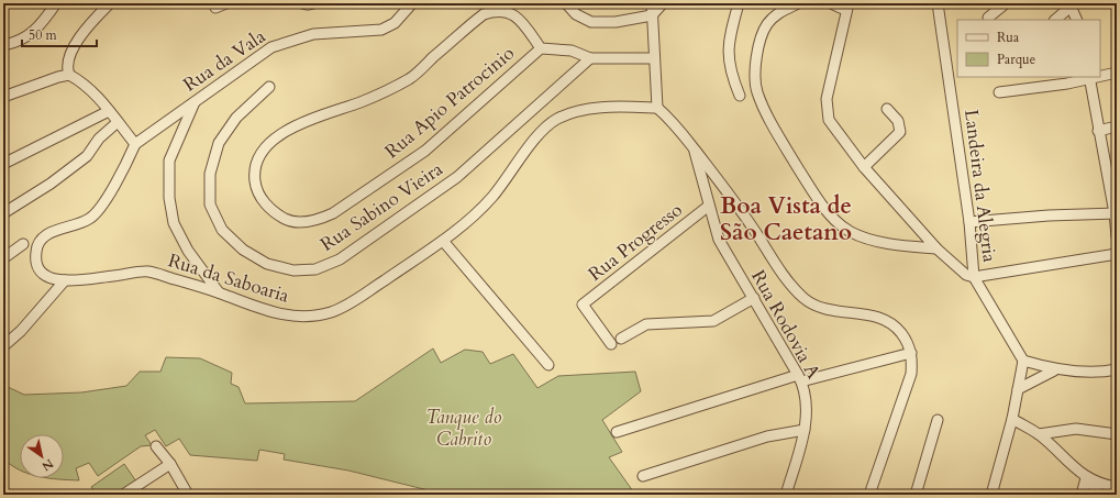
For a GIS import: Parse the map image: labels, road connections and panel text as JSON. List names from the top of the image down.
{
  "streets": {
    "street": [
      "Rua da Vala",
      "Rua Apio Patrocinio",
      "Landeira da Alegria",
      "Rua Sabino Vieira",
      "Rua Progresso",
      "Rua da Saboaria",
      "Rua Rodovia A"
    ]
  },
  "crossings": [
    ["Rua da Vala", "Rua da Saboaria"],
    ["Rua Apio Patrocinio", "Rua Sabino Vieira"],
    ["Rua Progresso", "Rua Rodovia A"]
  ],
  "districts": ["Boa Vista de São Caetano"],
  "parks": ["Tanque do Cabrito"],
  "legend": ["Rua", "Parque"],
  "scale_bar": "50 m",
  "north": "bottom right"
}
